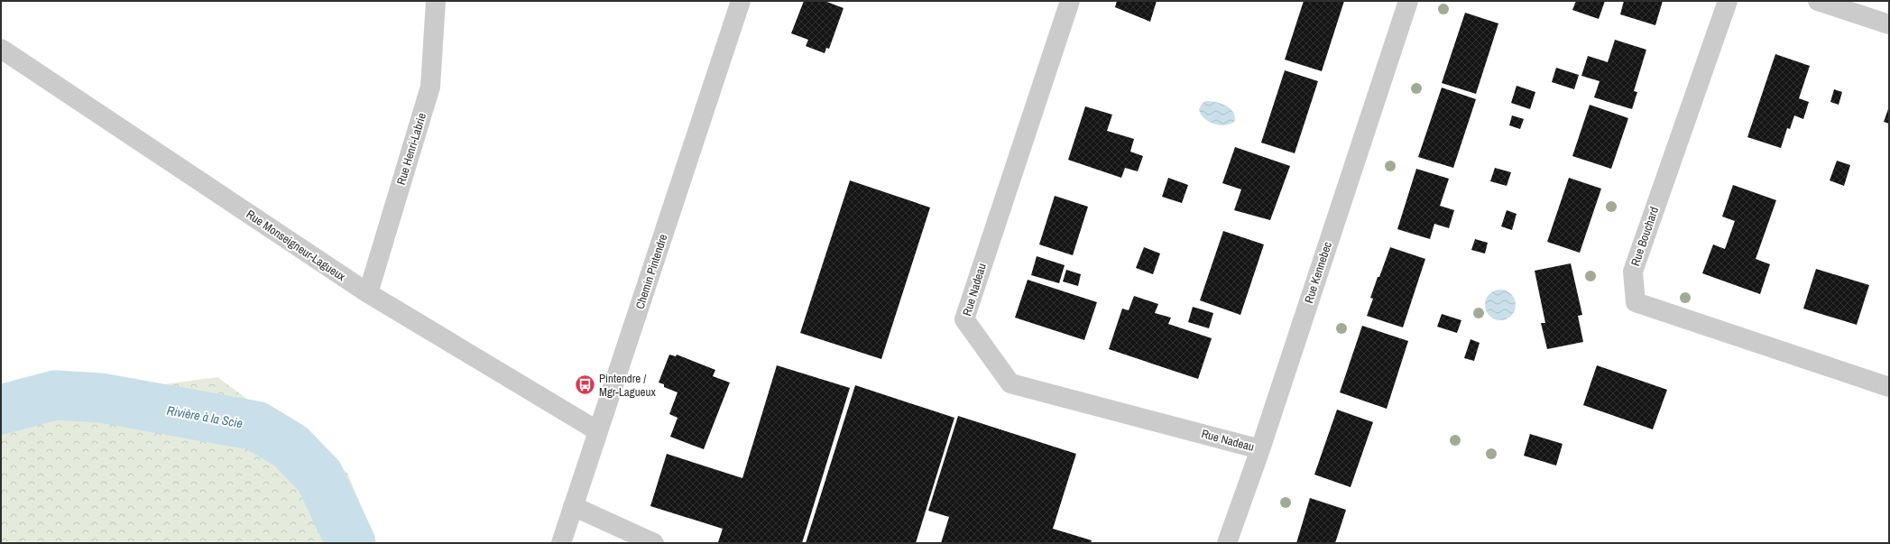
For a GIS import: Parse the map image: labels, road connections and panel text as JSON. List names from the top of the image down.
{
  "streets": {
    "street": [
      "Rue Henri-Labrie",
      "Rue Bouchard",
      "Rue Monseigneur-Lagueux",
      "Chemin Pintendre",
      "Rue Kennebec",
      "Rue Nadeau"
    ]
  },
  "crossings": [
    ["Rue Henri-Labrie", "Rue Monseigneur-Lagueux"],
    ["Rue Monseigneur-Lagueux", "Chemin Pintendre"],
    ["Rue Kennebec", "Rue Nadeau"]
  ],
  "water": ["Rivière à la Scie"],
  "places": {
    "bus stop": ["Pintendre / Mgr-Lagueux"]
  }
}
